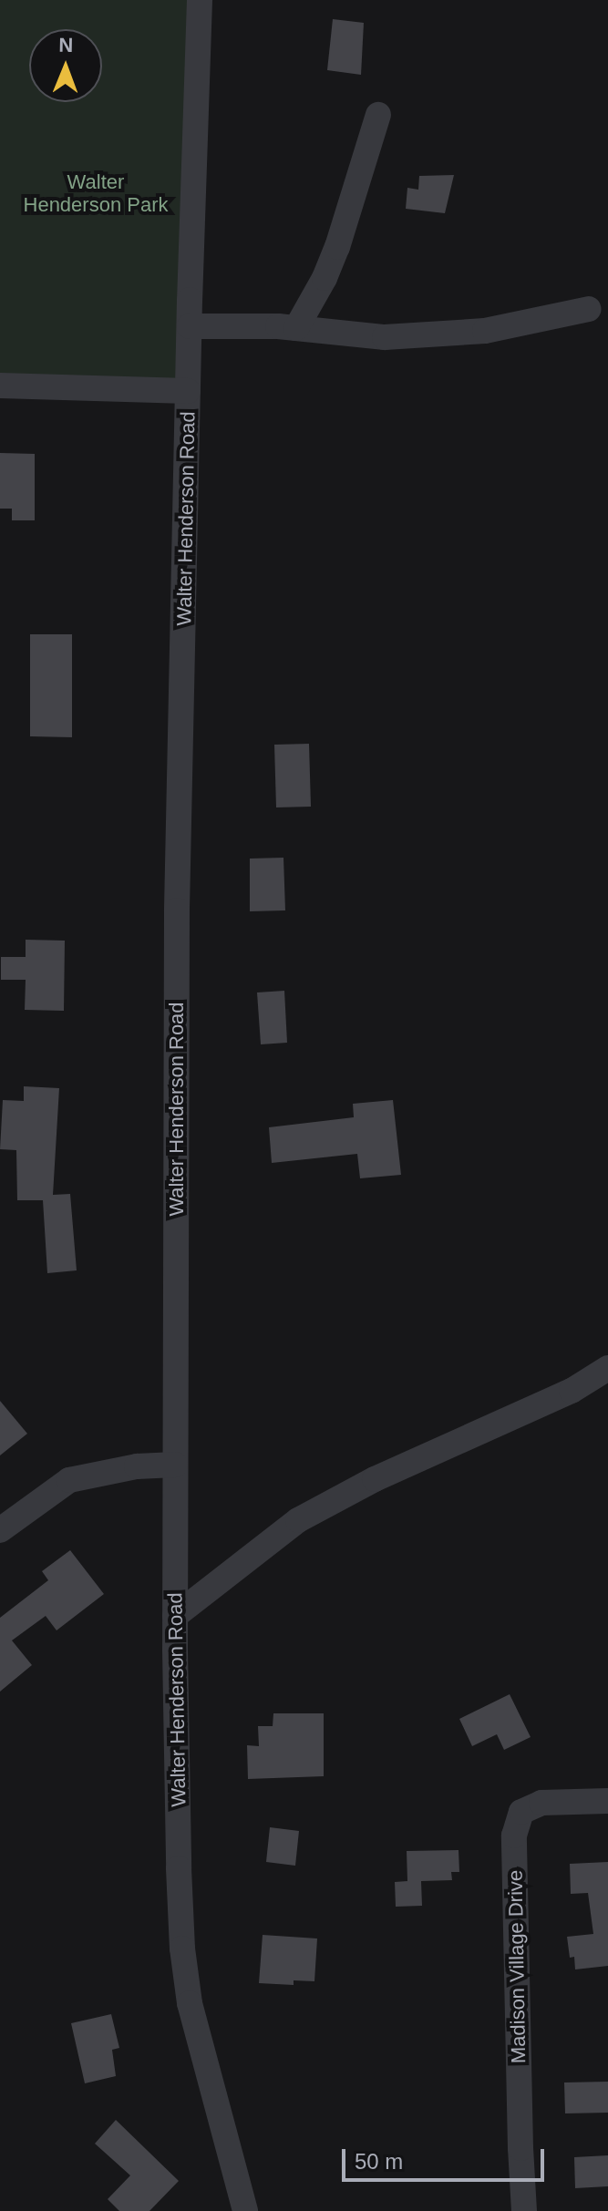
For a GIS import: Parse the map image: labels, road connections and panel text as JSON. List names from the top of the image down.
{
  "streets": {
    "street": ["Walter Henderson Road", "Madison Village Drive"]
  },
  "parks": ["Walter Henderson Park"],
  "scale_bar": "50 m",
  "north": "top"
}
